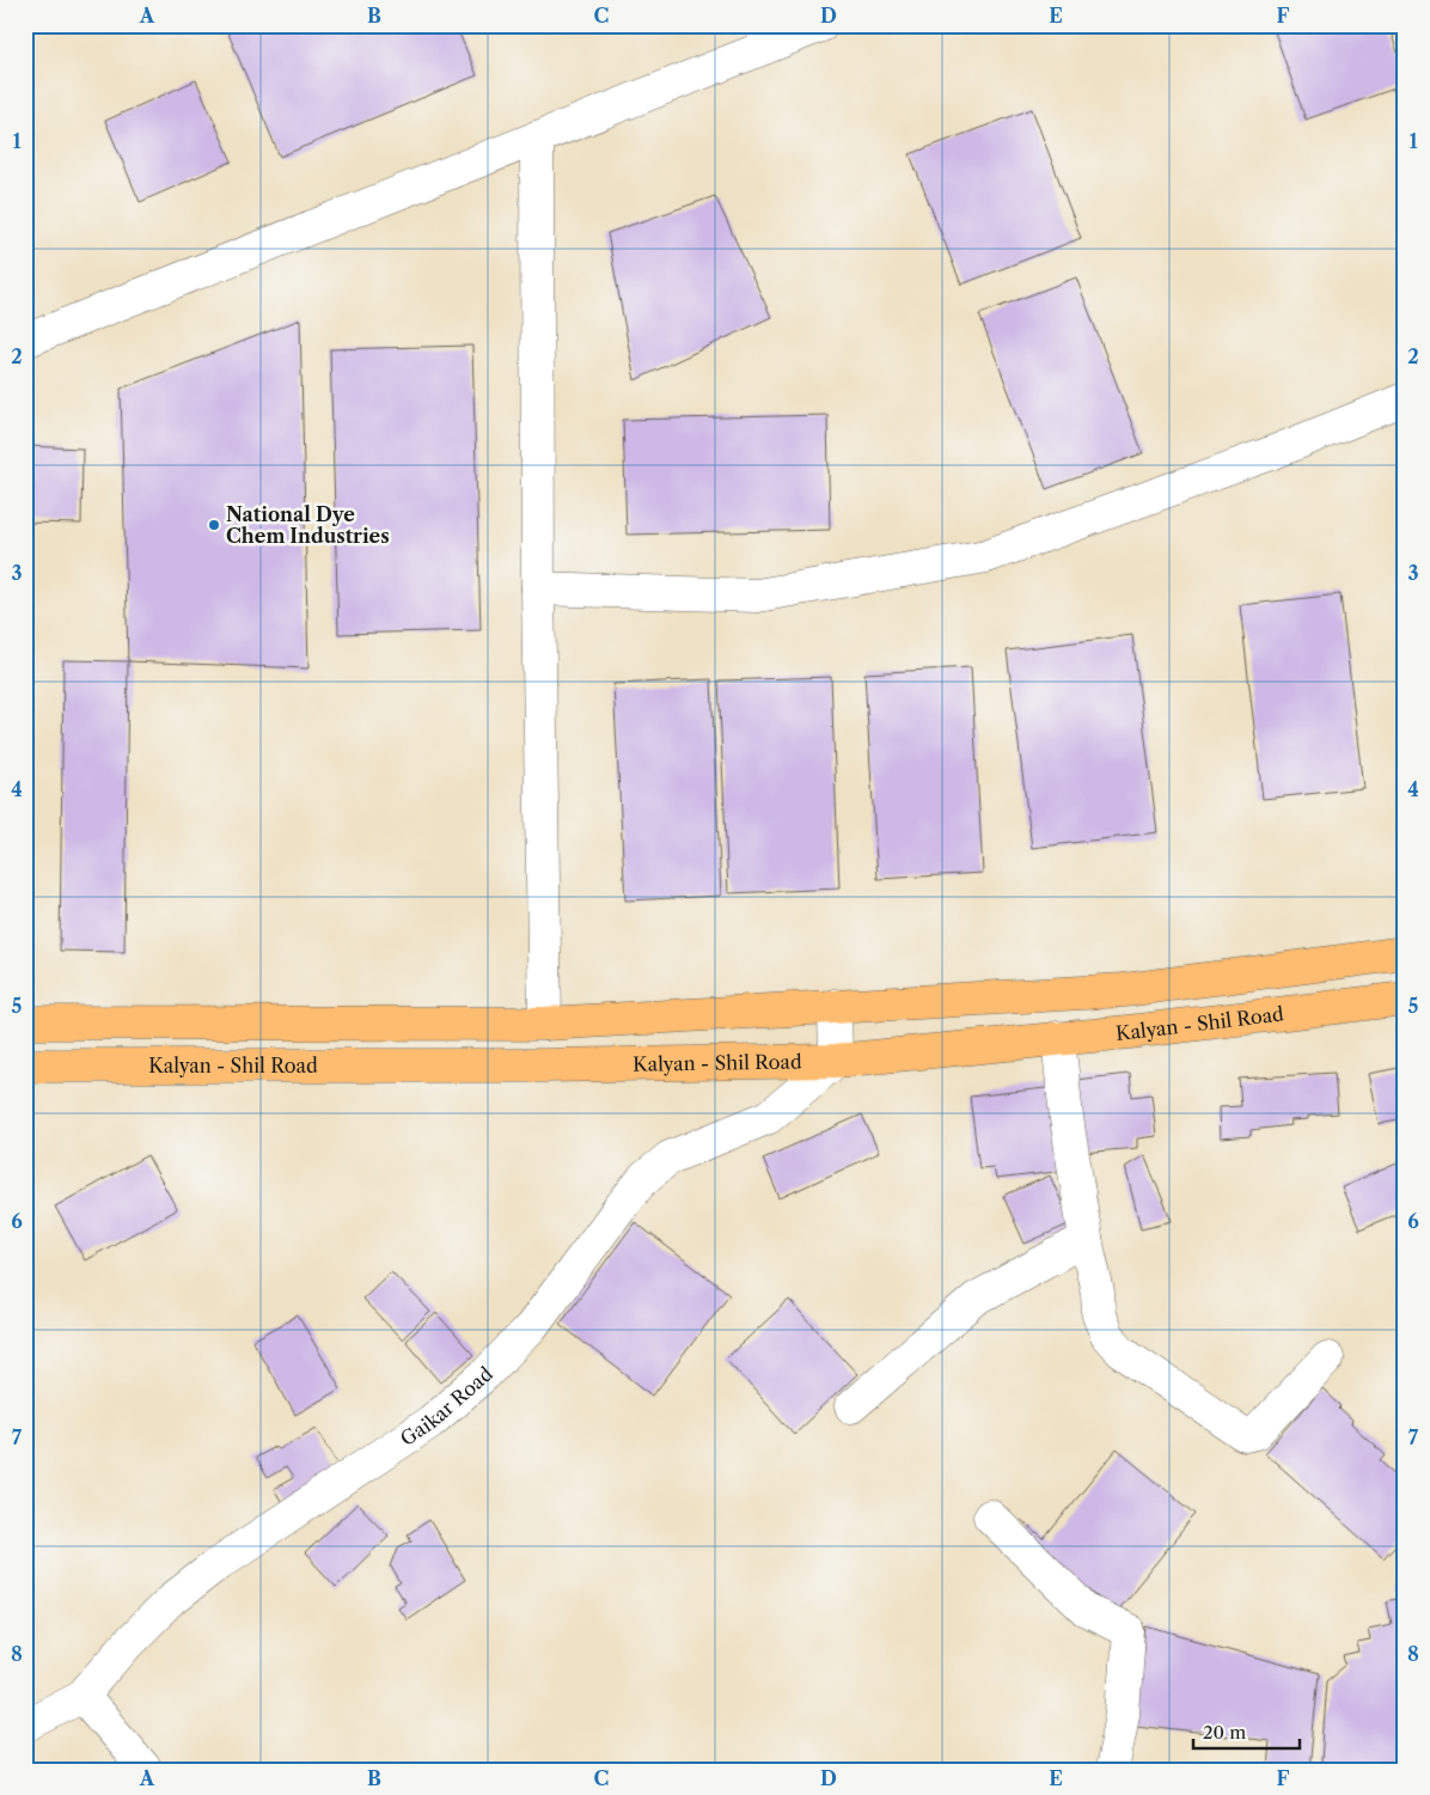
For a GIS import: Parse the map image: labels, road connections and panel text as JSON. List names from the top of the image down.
{
  "streets": {
    "main road": ["Kalyan - Shil Road"],
    "street": ["Gaikar Road"]
  },
  "crossings": [
    ["Kalyan - Shil Road", "Gaikar Road"]
  ],
  "places": ["National Dye Chem Industries"],
  "scale_bar": "20 m",
  "grid": {
    "columns": [
      "A",
      "B",
      "C",
      "D",
      "E",
      "F"
    ],
    "rows": [
      "1",
      "2",
      "3",
      "4",
      "5",
      "6",
      "7",
      "8"
    ]
  }
}
